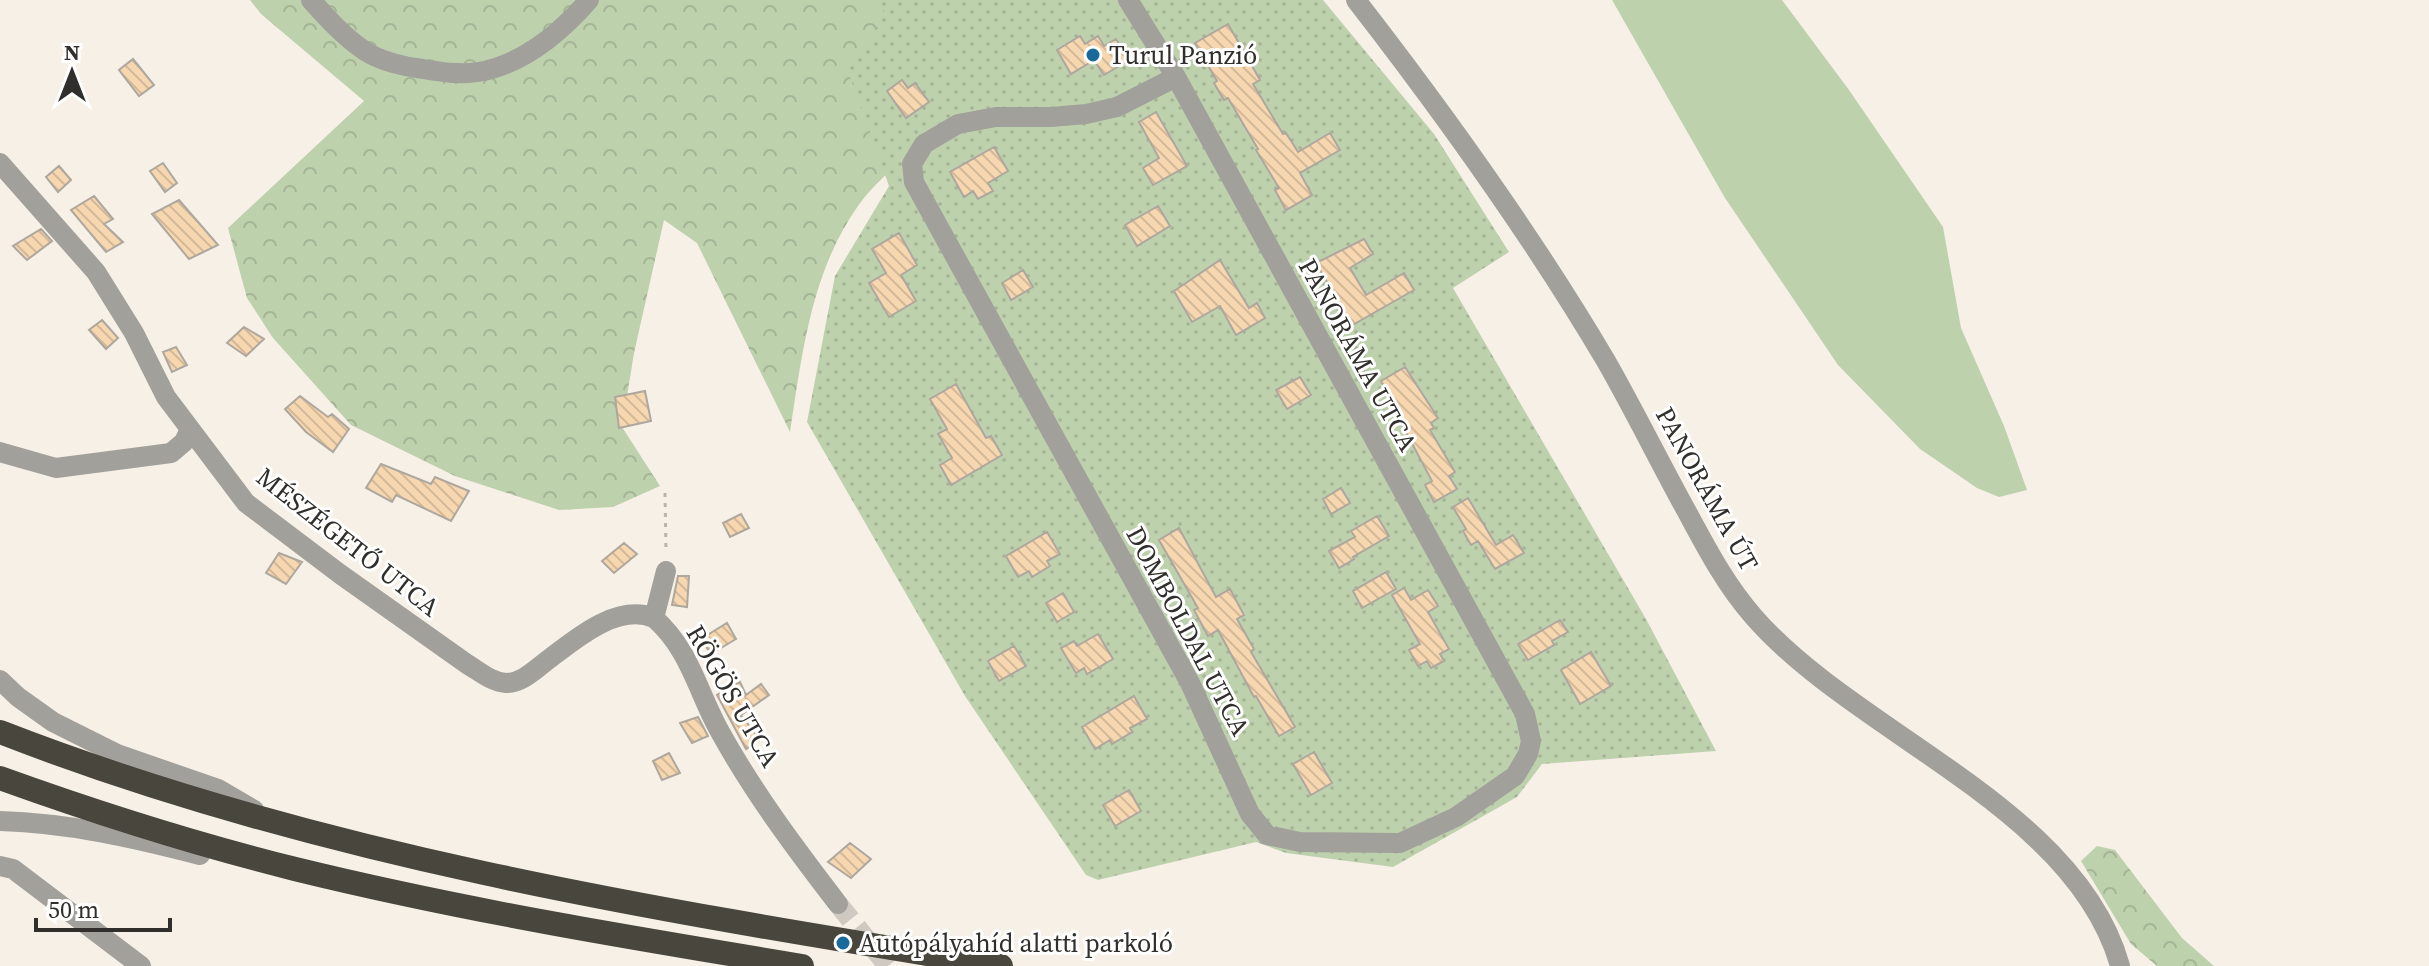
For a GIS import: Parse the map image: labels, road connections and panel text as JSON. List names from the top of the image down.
{
  "streets": {
    "street": [
      "PANORÁMA UTCA",
      "PANORÁMA ÚT",
      "MÉSZÉGETŐ UTCA",
      "DOMBOLDAL UTCA",
      "RÖGÖS UTCA"
    ]
  },
  "crossings": [
    ["PANORÁMA UTCA", "DOMBOLDAL UTCA"],
    ["MÉSZÉGETŐ UTCA", "RÖGÖS UTCA"]
  ],
  "places": ["Turul Panzió", "Autópályahíd alatti parkoló"],
  "scale_bar": "50 m",
  "north": "top"
}
